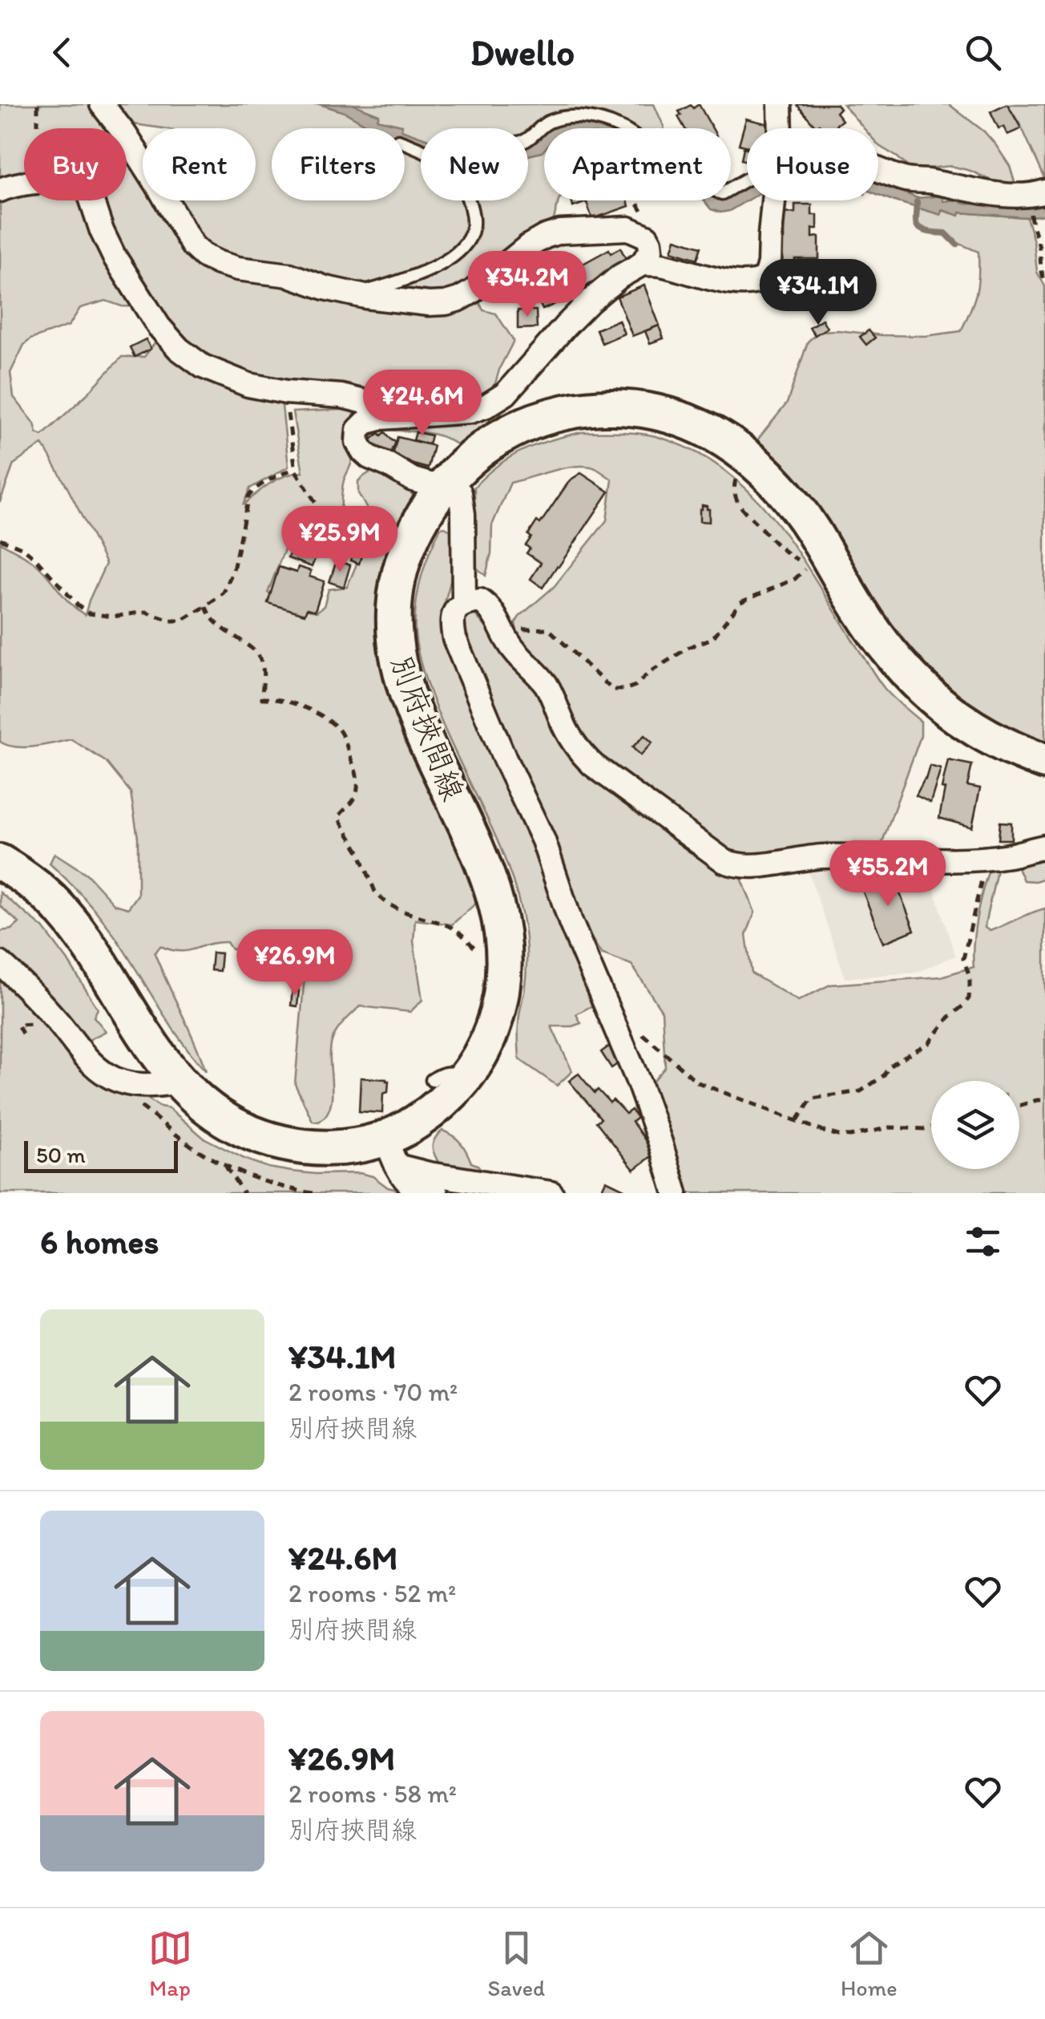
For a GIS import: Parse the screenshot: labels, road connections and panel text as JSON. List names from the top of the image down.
{
  "streets": {
    "main road": ["別府挾間線"]
  },
  "scale_bar": "50 m",
  "page": {
    "header": "Dwello",
    "chip": [
      "Buy",
      "Rent",
      "Filters",
      "New",
      "Apartment",
      "House"
    ],
    "price": [
      "¥34.2M",
      "¥34.1M",
      "¥24.6M",
      "¥25.9M",
      "¥55.2M",
      "¥26.9M"
    ],
    "scale": "50 m",
    "heading": "6 homes",
    "list": [
      {
        "name": "¥34.1M",
        "note": "2 rooms · 70 m² · 別府挾間線"
      },
      {
        "name": "¥24.6M",
        "note": "2 rooms · 52 m² · 別府挾間線"
      },
      {
        "name": "¥26.9M",
        "note": "2 rooms · 58 m² · 別府挾間線"
      }
    ],
    "tabs": ["Map", "Saved", "Home"]
  }
}
